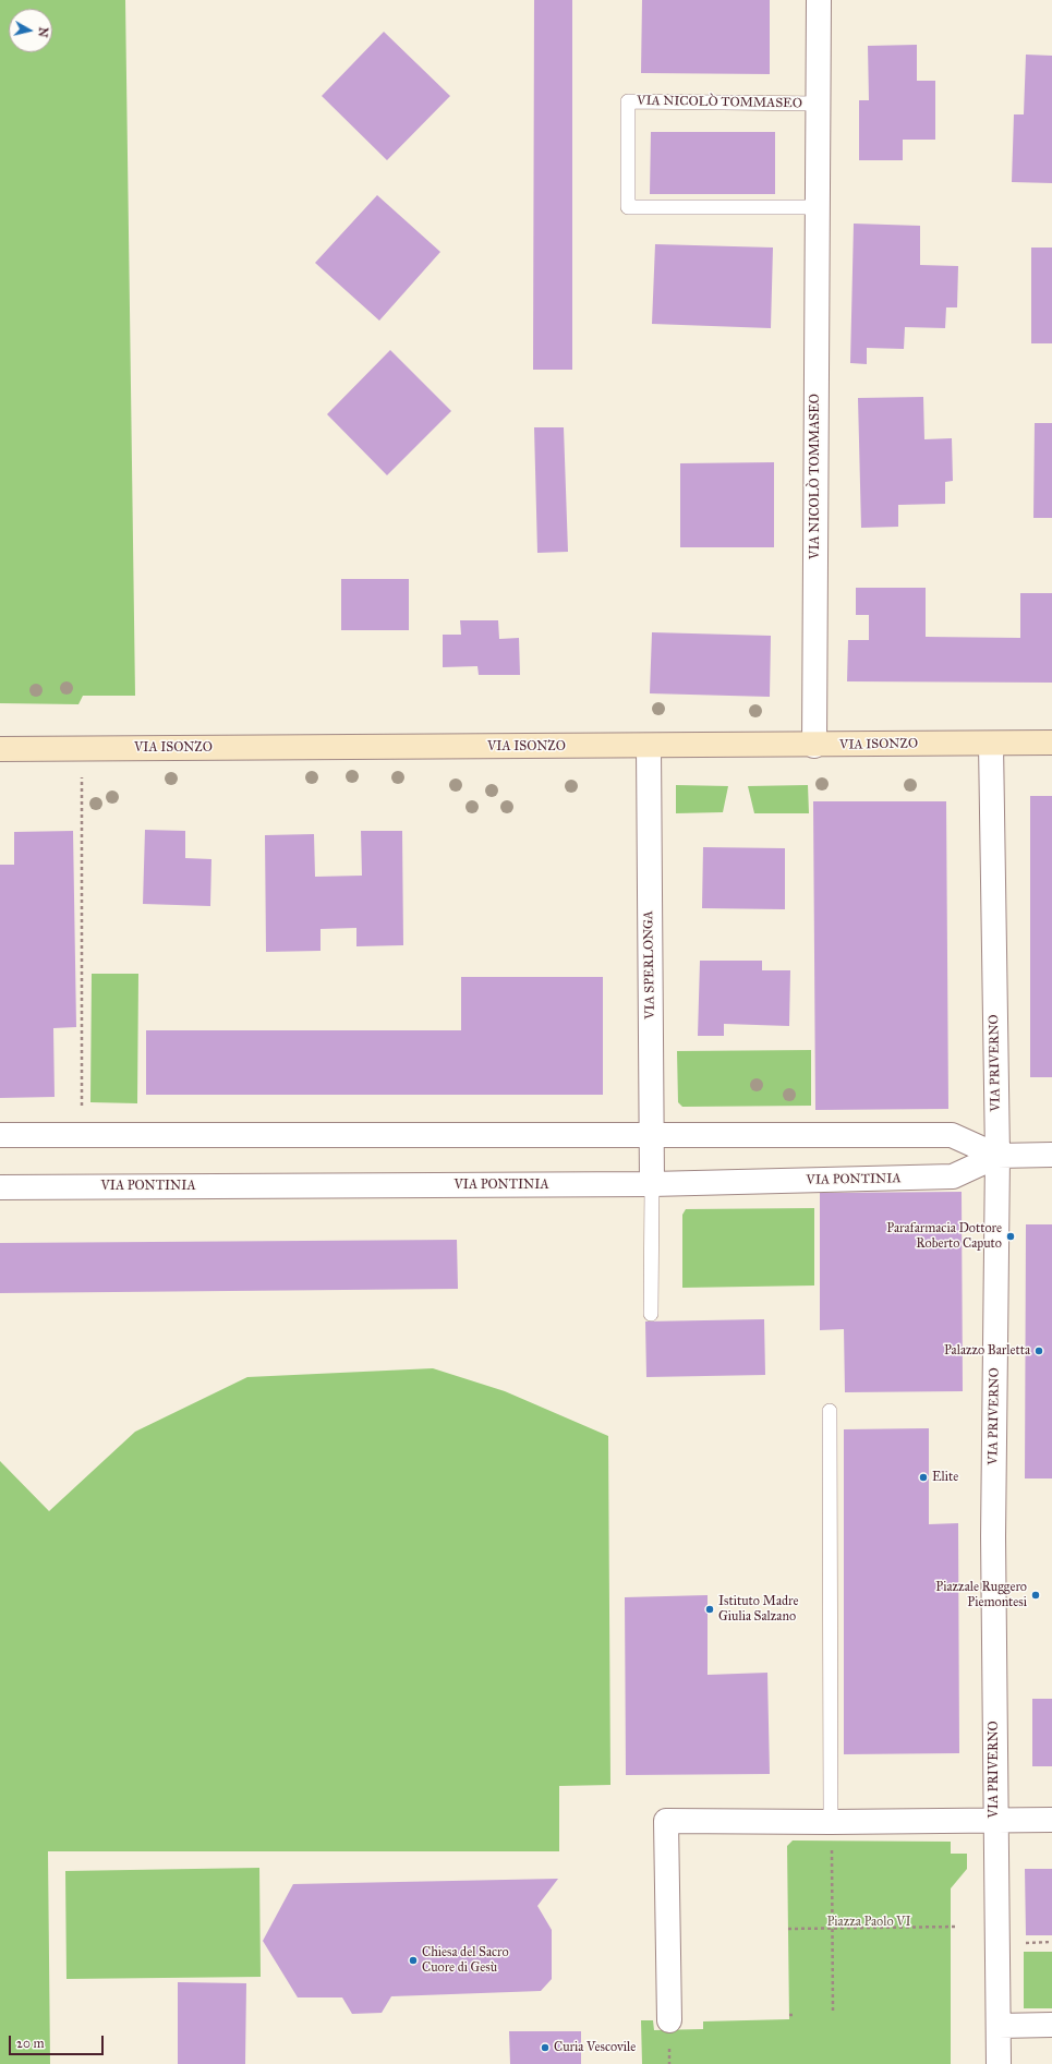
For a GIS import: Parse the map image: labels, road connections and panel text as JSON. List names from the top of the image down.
{
  "streets": {
    "main road": ["VIA ISONZO"],
    "street": [
      "VIA NICOLÒ TOMMASEO",
      "VIA SPERLONGA",
      "VIA PRIVERNO",
      "VIA PONTINIA"
    ]
  },
  "crossings": [
    ["VIA NICOLÒ TOMMASEO", "VIA ISONZO"],
    ["VIA ISONZO", "VIA SPERLONGA"],
    ["VIA ISONZO", "VIA PRIVERNO"],
    ["VIA SPERLONGA", "VIA PONTINIA"],
    ["VIA PRIVERNO", "VIA PONTINIA"]
  ],
  "parks": ["Piazza Paolo VI"],
  "places": [
    "Parafarmacia Dottore Roberto Caputo",
    "Palazzo Barletta",
    "Elite",
    "Piazzale Ruggero Piemontesi",
    "Istituto Madre Giulia Salzano",
    "Chiesa del Sacro Cuore di Gesù",
    "Curia Vescovile"
  ],
  "scale_bar": "20 m",
  "north": "right"
}
